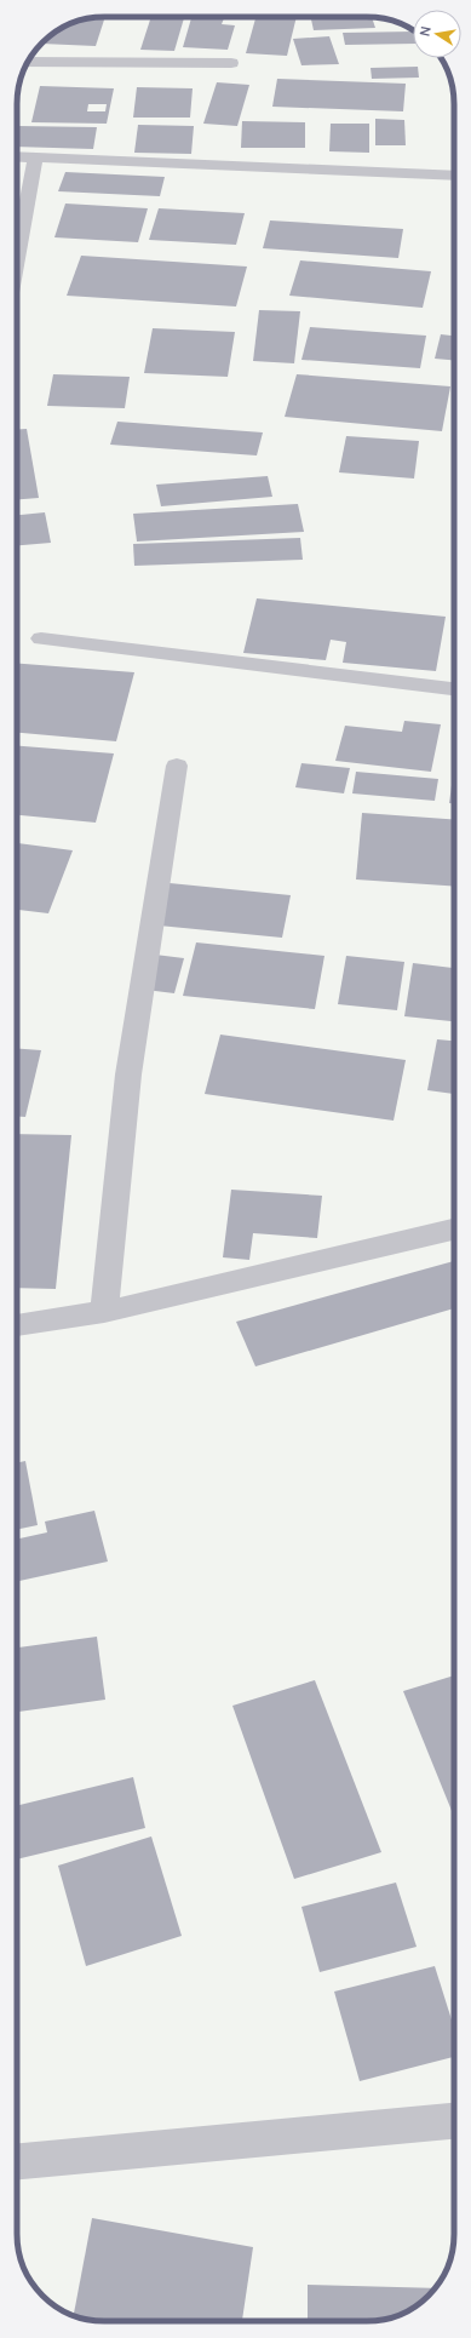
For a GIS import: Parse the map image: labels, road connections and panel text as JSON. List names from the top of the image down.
{
  "north": "left"
}
